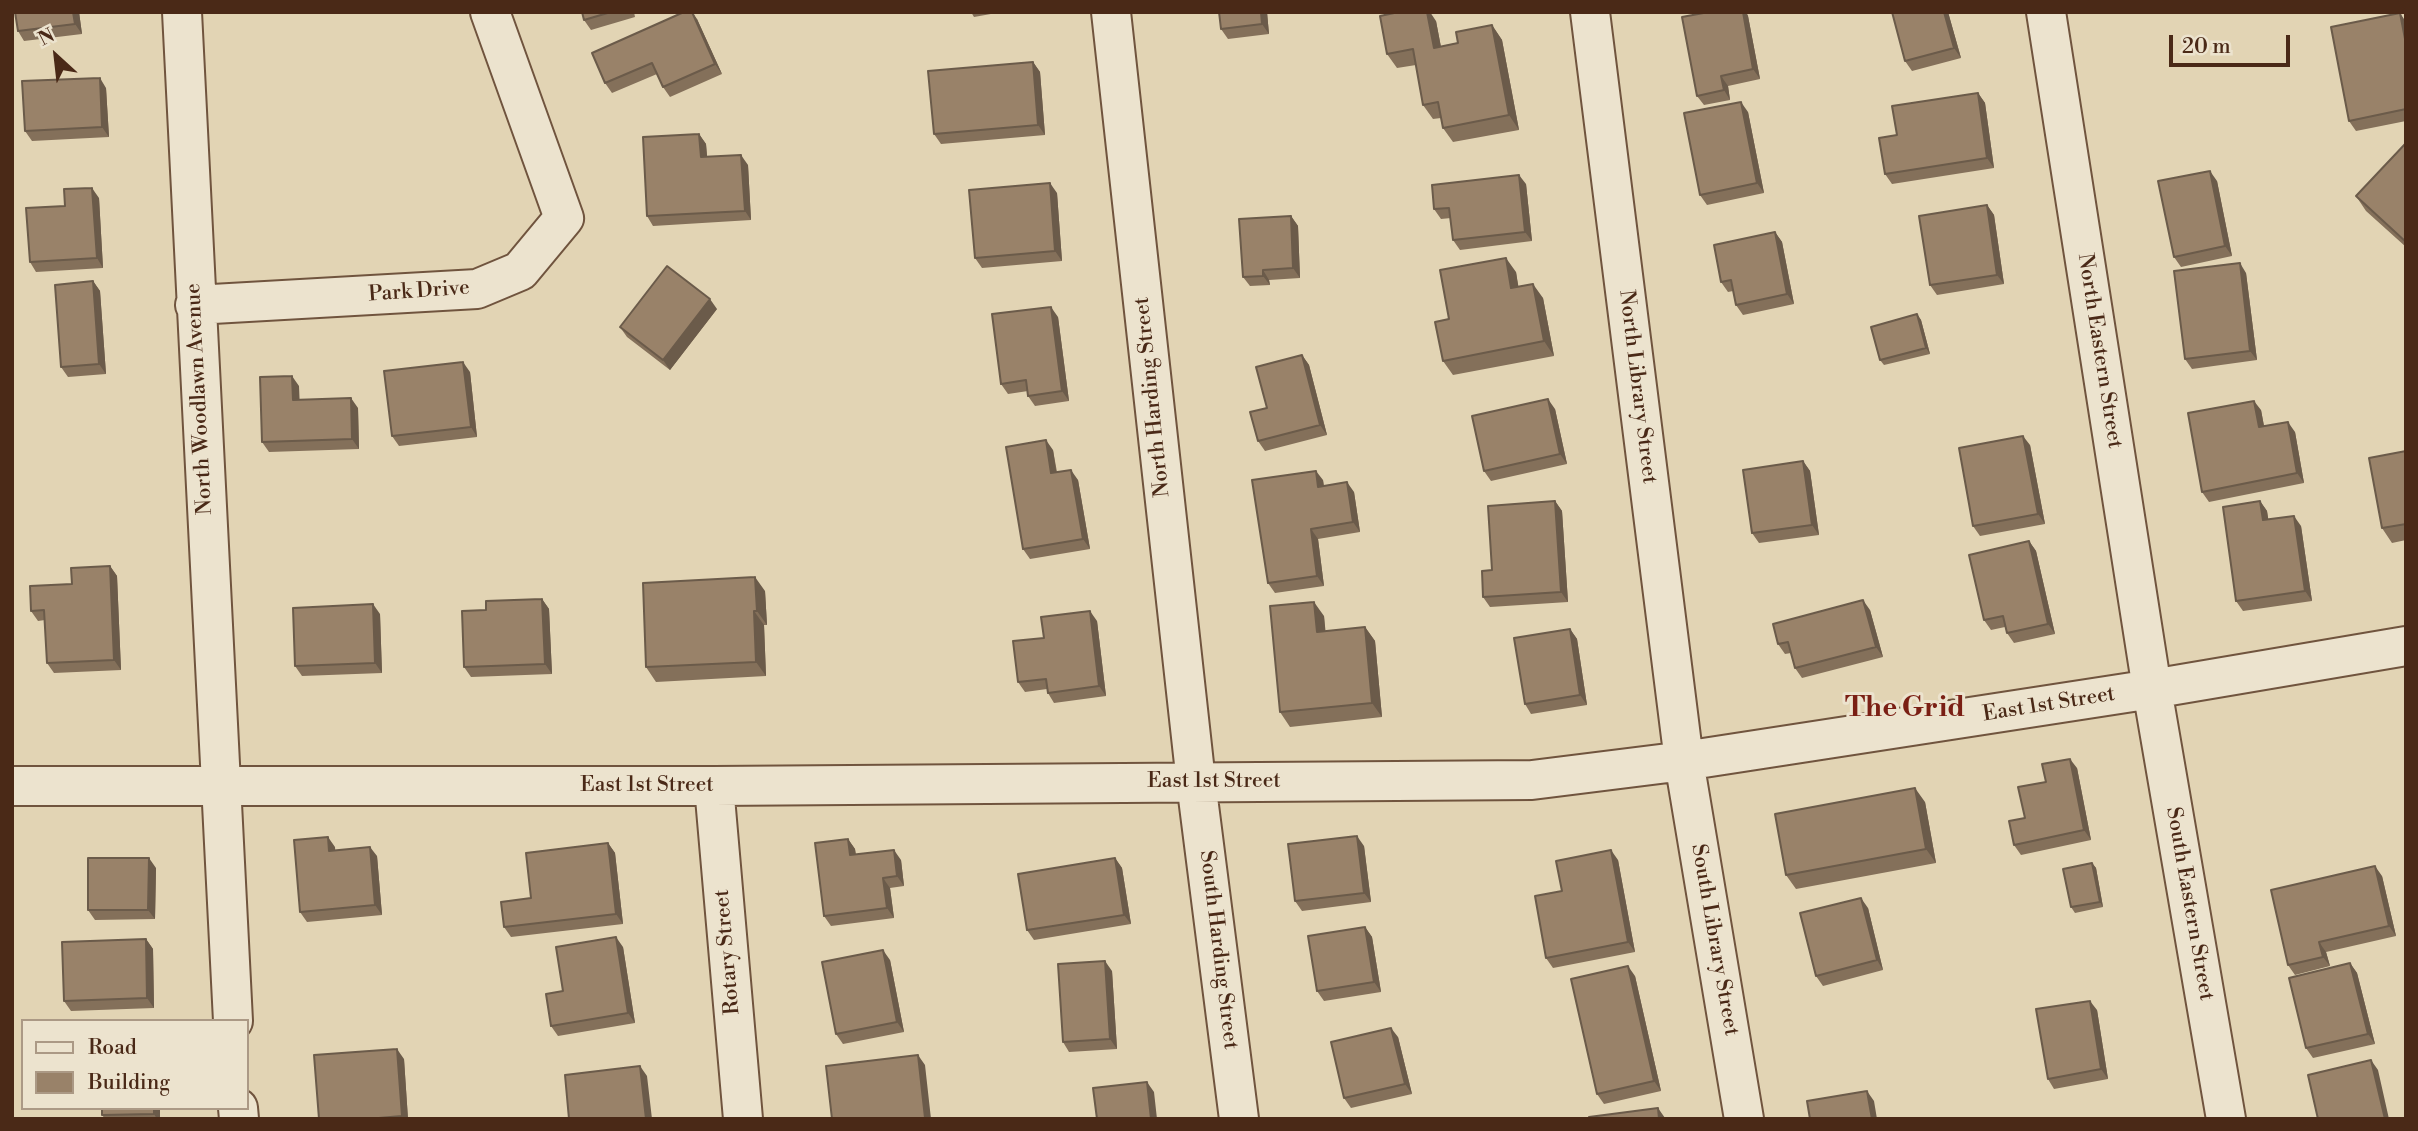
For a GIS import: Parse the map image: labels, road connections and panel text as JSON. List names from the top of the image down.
{
  "streets": {
    "street": [
      "Park Drive",
      "North Eastern Street",
      "North Library Street",
      "North Harding Street",
      "North Woodlawn Avenue",
      "East 1st Street",
      "South Eastern Street",
      "South Library Street",
      "South Harding Street",
      "Rotary Street"
    ]
  },
  "crossings": [
    ["Park Drive", "North Woodlawn Avenue"],
    ["North Eastern Street", "East 1st Street"],
    ["North Eastern Street", "South Eastern Street"],
    ["North Library Street", "East 1st Street"],
    ["North Library Street", "South Library Street"],
    ["North Harding Street", "East 1st Street"],
    ["North Harding Street", "South Harding Street"],
    ["North Woodlawn Avenue", "East 1st Street"],
    ["East 1st Street", "South Eastern Street"],
    ["East 1st Street", "South Library Street"],
    ["East 1st Street", "South Harding Street"],
    ["East 1st Street", "Rotary Street"]
  ],
  "districts": ["The Grid"],
  "legend": ["Road", "Building"],
  "scale_bar": "20 m",
  "north": "top left"
}
